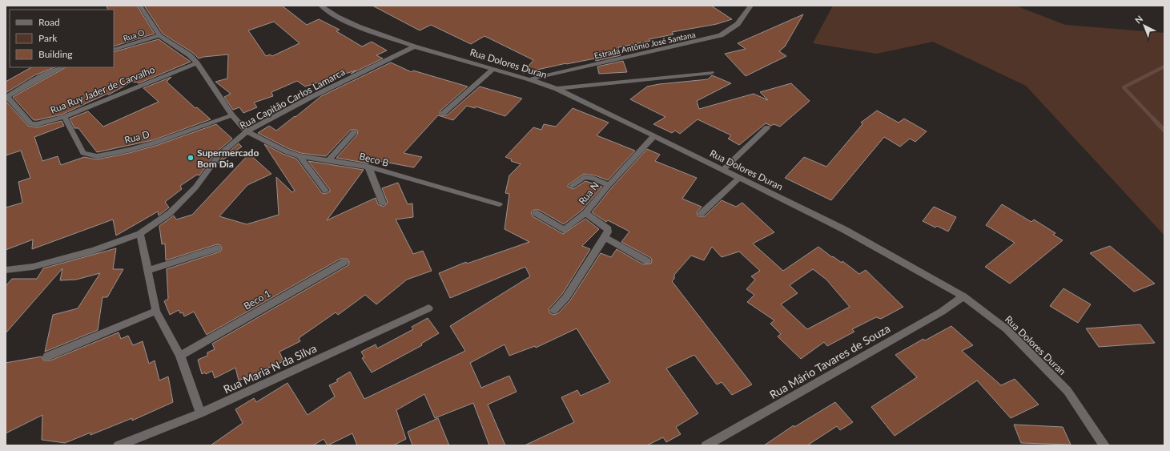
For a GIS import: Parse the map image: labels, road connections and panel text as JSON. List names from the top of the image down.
{
  "streets": {
    "street": [
      "Rua O",
      "Estrada Antônio José Santana",
      "Rua Dolores Duran",
      "Rua Ruy Jader de Carvalho",
      "Rua Capitão Carlos Lamarca",
      "Rua D",
      "Beco B",
      "Rua N",
      "Beco 1",
      "Rua Mário Tavares de Souza",
      "Rua Maria N da Silva"
    ]
  },
  "crossings": [
    ["Estrada Antônio José Santana", "Rua Dolores Duran"],
    ["Rua Dolores Duran", "Rua Capitão Carlos Lamarca"],
    ["Rua Dolores Duran", "Rua N"],
    ["Rua Dolores Duran", "Rua Mário Tavares de Souza"],
    ["Rua Ruy Jader de Carvalho", "Rua D"],
    ["Rua Capitão Carlos Lamarca", "Beco B"]
  ],
  "places": ["Supermercado Bom Dia"],
  "legend": ["Road", "Park", "Building"],
  "north": "top left"
}
